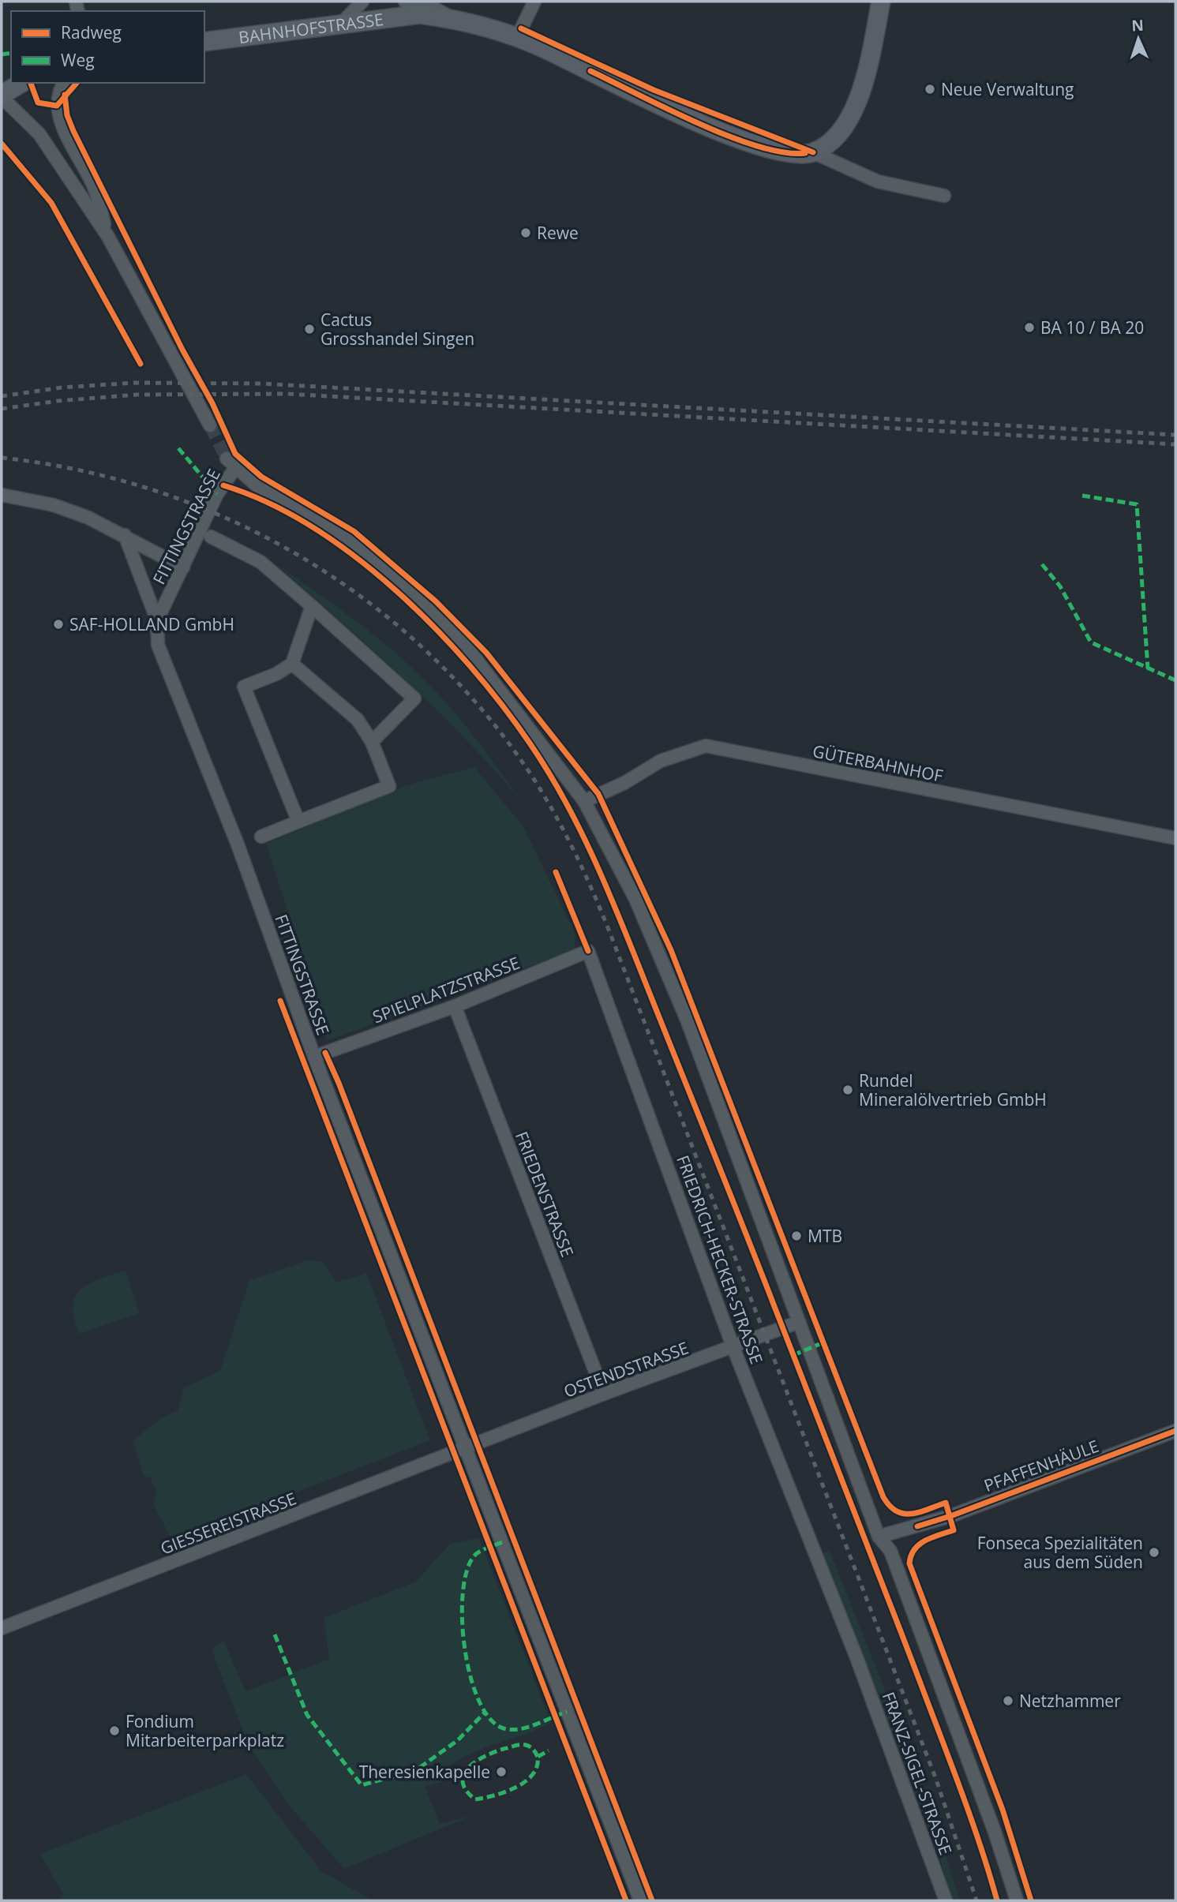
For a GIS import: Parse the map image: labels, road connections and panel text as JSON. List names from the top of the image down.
{
  "streets": {
    "street": [
      "BAHNHOFSTRASSE",
      "FITTINGSTRASSE",
      "GÜTERBAHNHOF",
      "SPIELPLATZSTRASSE",
      "FRIEDENSTRASSE",
      "FRIEDRICH-HECKER-STRASSE",
      "OSTENDSTRASSE",
      "PFAFFENHÄULE",
      "GIESSEREISTRASSE",
      "FRANZ-SIGEL-STRASSE"
    ]
  },
  "crossings": [
    ["FITTINGSTRASSE", "GÜTERBAHNHOF"],
    ["FITTINGSTRASSE", "SPIELPLATZSTRASSE"],
    ["FITTINGSTRASSE", "OSTENDSTRASSE"],
    ["FITTINGSTRASSE", "GIESSEREISTRASSE"],
    ["SPIELPLATZSTRASSE", "FRIEDENSTRASSE"],
    ["SPIELPLATZSTRASSE", "FRIEDRICH-HECKER-STRASSE"],
    ["FRIEDENSTRASSE", "OSTENDSTRASSE"],
    ["FRIEDRICH-HECKER-STRASSE", "OSTENDSTRASSE"],
    ["FRIEDRICH-HECKER-STRASSE", "FRANZ-SIGEL-STRASSE"],
    ["OSTENDSTRASSE", "GIESSEREISTRASSE"]
  ],
  "places": [
    "Neue Verwaltung",
    "Rewe",
    "BA 10 / BA 20",
    "Cactus Grosshandel Singen",
    "SAF-HOLLAND GmbH",
    "Rundel Mineralölvertrieb GmbH",
    "MTB",
    "Fonseca Spezialitäten aus dem Süden",
    "Netzhammer",
    "Fondium Mitarbeiterparkplatz",
    "Theresienkapelle"
  ],
  "legend": ["Radweg", "Weg"],
  "north": "top"
}
